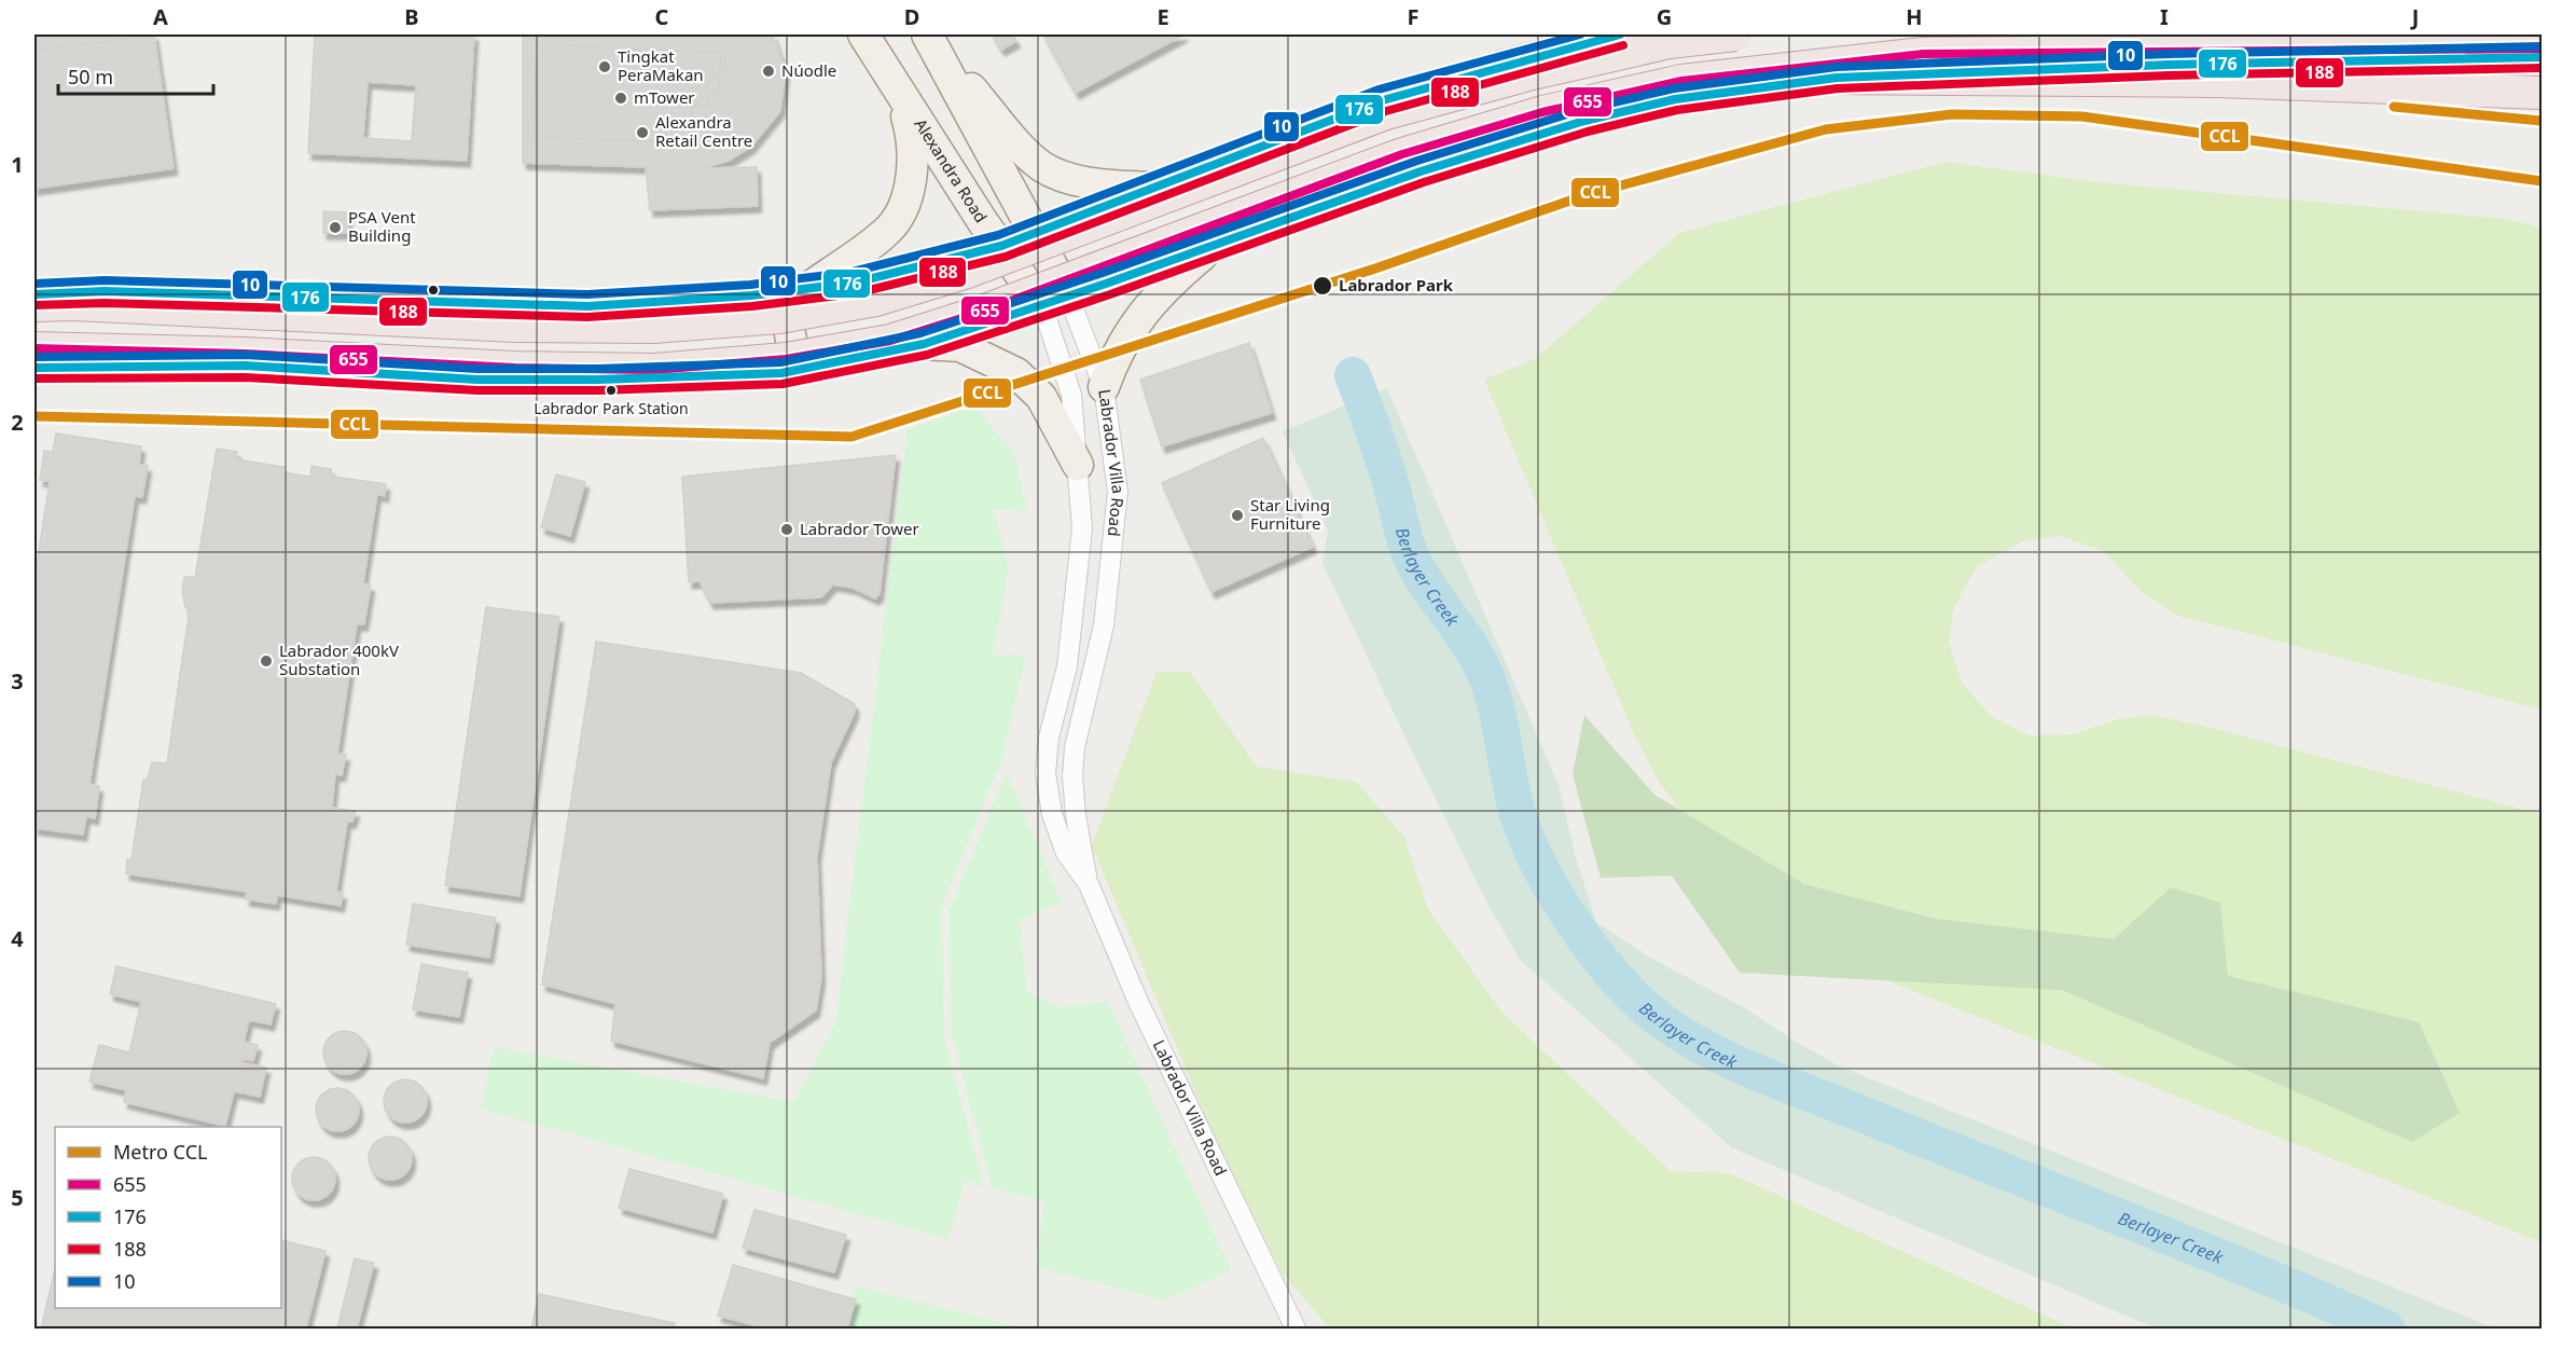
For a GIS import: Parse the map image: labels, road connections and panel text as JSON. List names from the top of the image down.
{
  "streets": {
    "main road": ["Alexandra Road"],
    "street": ["Labrador Villa Road"]
  },
  "crossings": [
    ["Alexandra Road", "Labrador Villa Road"]
  ],
  "water": ["Berlayer Creek"],
  "places": [
    "Tingkat PeraMakan",
    "Núodle",
    "mTower",
    "Alexandra Retail Centre",
    "PSA Vent Building",
    "Labrador Park",
    "Labrador Park Station",
    "Star Living Furniture",
    "Labrador Tower",
    "Labrador 400kV Substation"
  ],
  "lines": [
    "transit line 176",
    "transit line 10",
    "transit line 188",
    "transit line 655",
    "metro line CCL"
  ],
  "legend": [
    "Metro CCL",
    "655",
    "176",
    "188",
    "10"
  ],
  "scale_bar": "50 m",
  "grid": {
    "columns": [
      "A",
      "B",
      "C",
      "D",
      "E",
      "F",
      "G",
      "H",
      "I",
      "J"
    ],
    "rows": [
      "1",
      "2",
      "3",
      "4",
      "5"
    ]
  }
}
